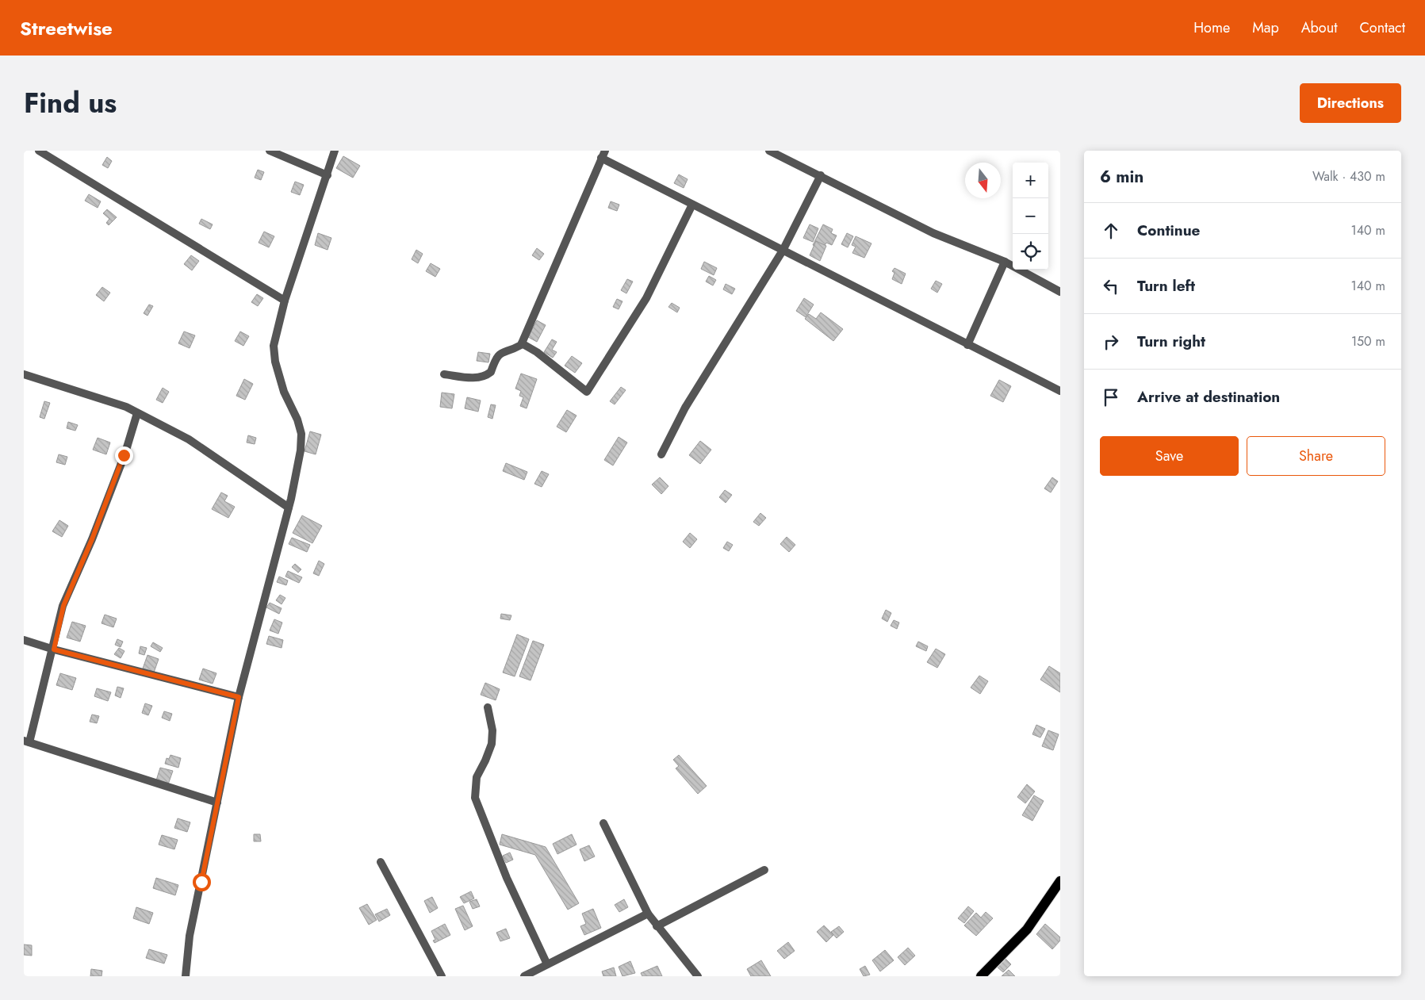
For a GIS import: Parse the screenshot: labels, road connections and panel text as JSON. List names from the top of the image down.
{
  "north": "bottom",
  "page": {
    "header": "Streetwise",
    "nav": [
      "Home",
      "Map",
      "About",
      "Contact"
    ],
    "title": "Find us",
    "buttons": [
      "Directions",
      ["Save", "Share"]
    ],
    "heading": ["6 min", "Walk · 430 m"],
    "map_buttons": ["+", "−"],
    "list": [
      ["Continue", "140 m"],
      ["Turn left", "140 m"],
      ["Turn right", "150 m"],
      "Arrive at destination"
    ]
  }
}
